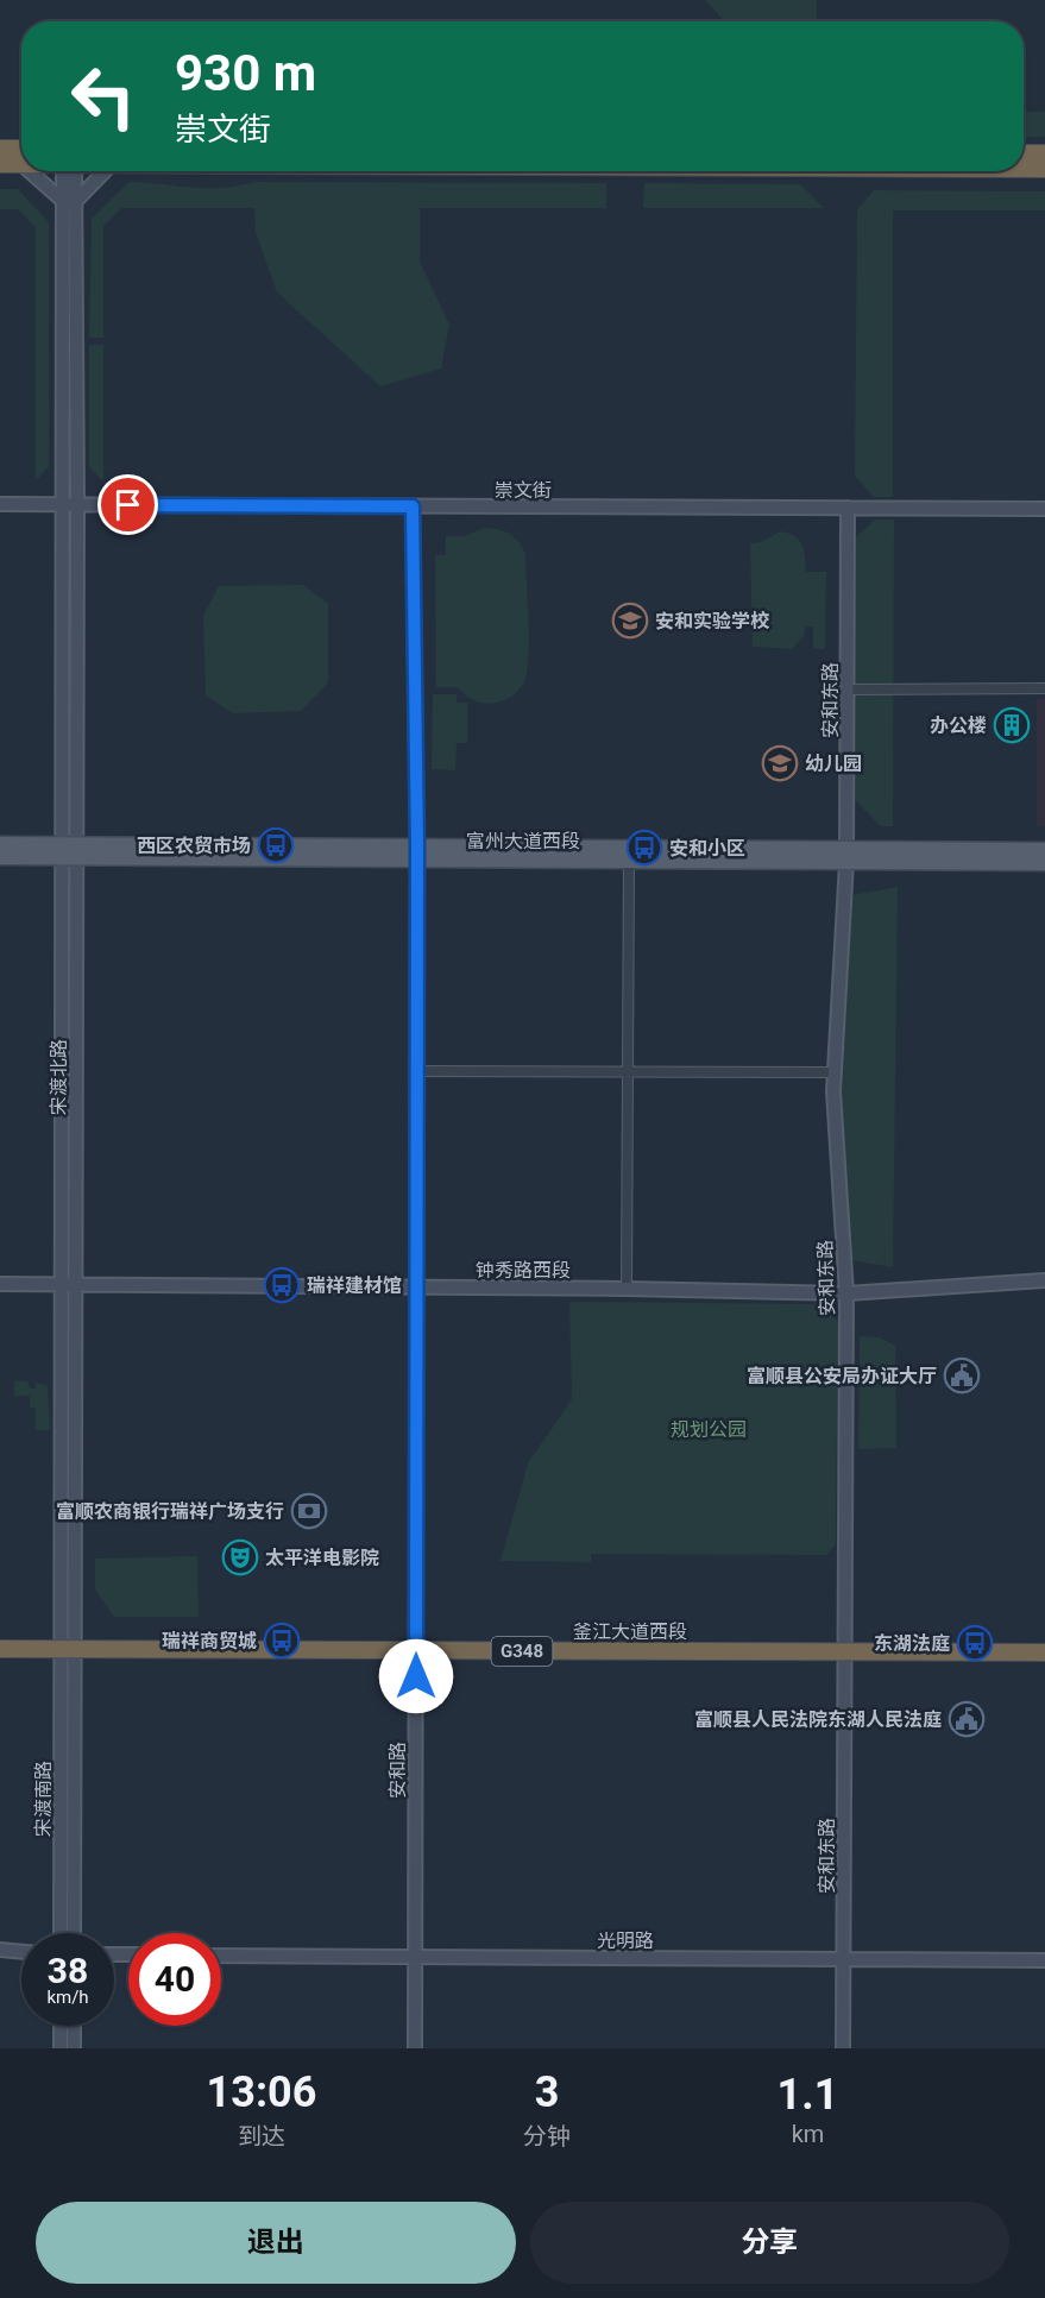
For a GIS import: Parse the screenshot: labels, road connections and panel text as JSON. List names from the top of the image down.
{
  "streets": {
    "highway": ["釜江大道西段", "G348"],
    "main road": ["富州大道西段"],
    "street": [
      "崇文街",
      "安和东路",
      "宋渡北路",
      "钟秀路西段",
      "安和路",
      "宋渡南路",
      "光明路"
    ]
  },
  "crossings": [
    ["崇文街", "安和东路"],
    ["崇文街", "宋渡北路"],
    ["崇文街", "安和路"],
    ["安和东路", "富州大道西段"],
    ["安和东路", "钟秀路西段"],
    ["安和东路", "釜江大道西段"],
    ["安和东路", "光明路"],
    ["富州大道西段", "宋渡北路"],
    ["富州大道西段", "安和路"],
    ["宋渡北路", "钟秀路西段"],
    ["宋渡北路", "釜江大道西段"],
    ["宋渡北路", "宋渡南路"],
    ["钟秀路西段", "安和路"],
    ["釜江大道西段", "安和路"],
    ["釜江大道西段", "宋渡南路"],
    ["安和路", "光明路"]
  ],
  "parks": ["规划公园"],
  "places": {
    "school or university": ["安和实验学校", "幼儿园"],
    "building": ["办公楼"],
    "bus stop": [
      "西区农贸市场",
      "安和小区",
      "瑞祥建材馆",
      "瑞祥商贸城",
      "东湖法庭"
    ],
    "public building": ["富顺县公安局办证大厅", "富顺县人民法院东湖人民法庭"],
    "bank": ["富顺农商银行瑞祥广场支行"],
    "theatre": ["太平洋电影院"]
  },
  "page": {
    "turn": ["930 m", "崇文街"],
    "speed": "38 km/h",
    "limit": "40",
    "eta": [
      "13:06",
      "到达",
      "3",
      "分钟",
      "1.1",
      "km"
    ],
    "buttons": ["退出", "分享"]
  }
}
